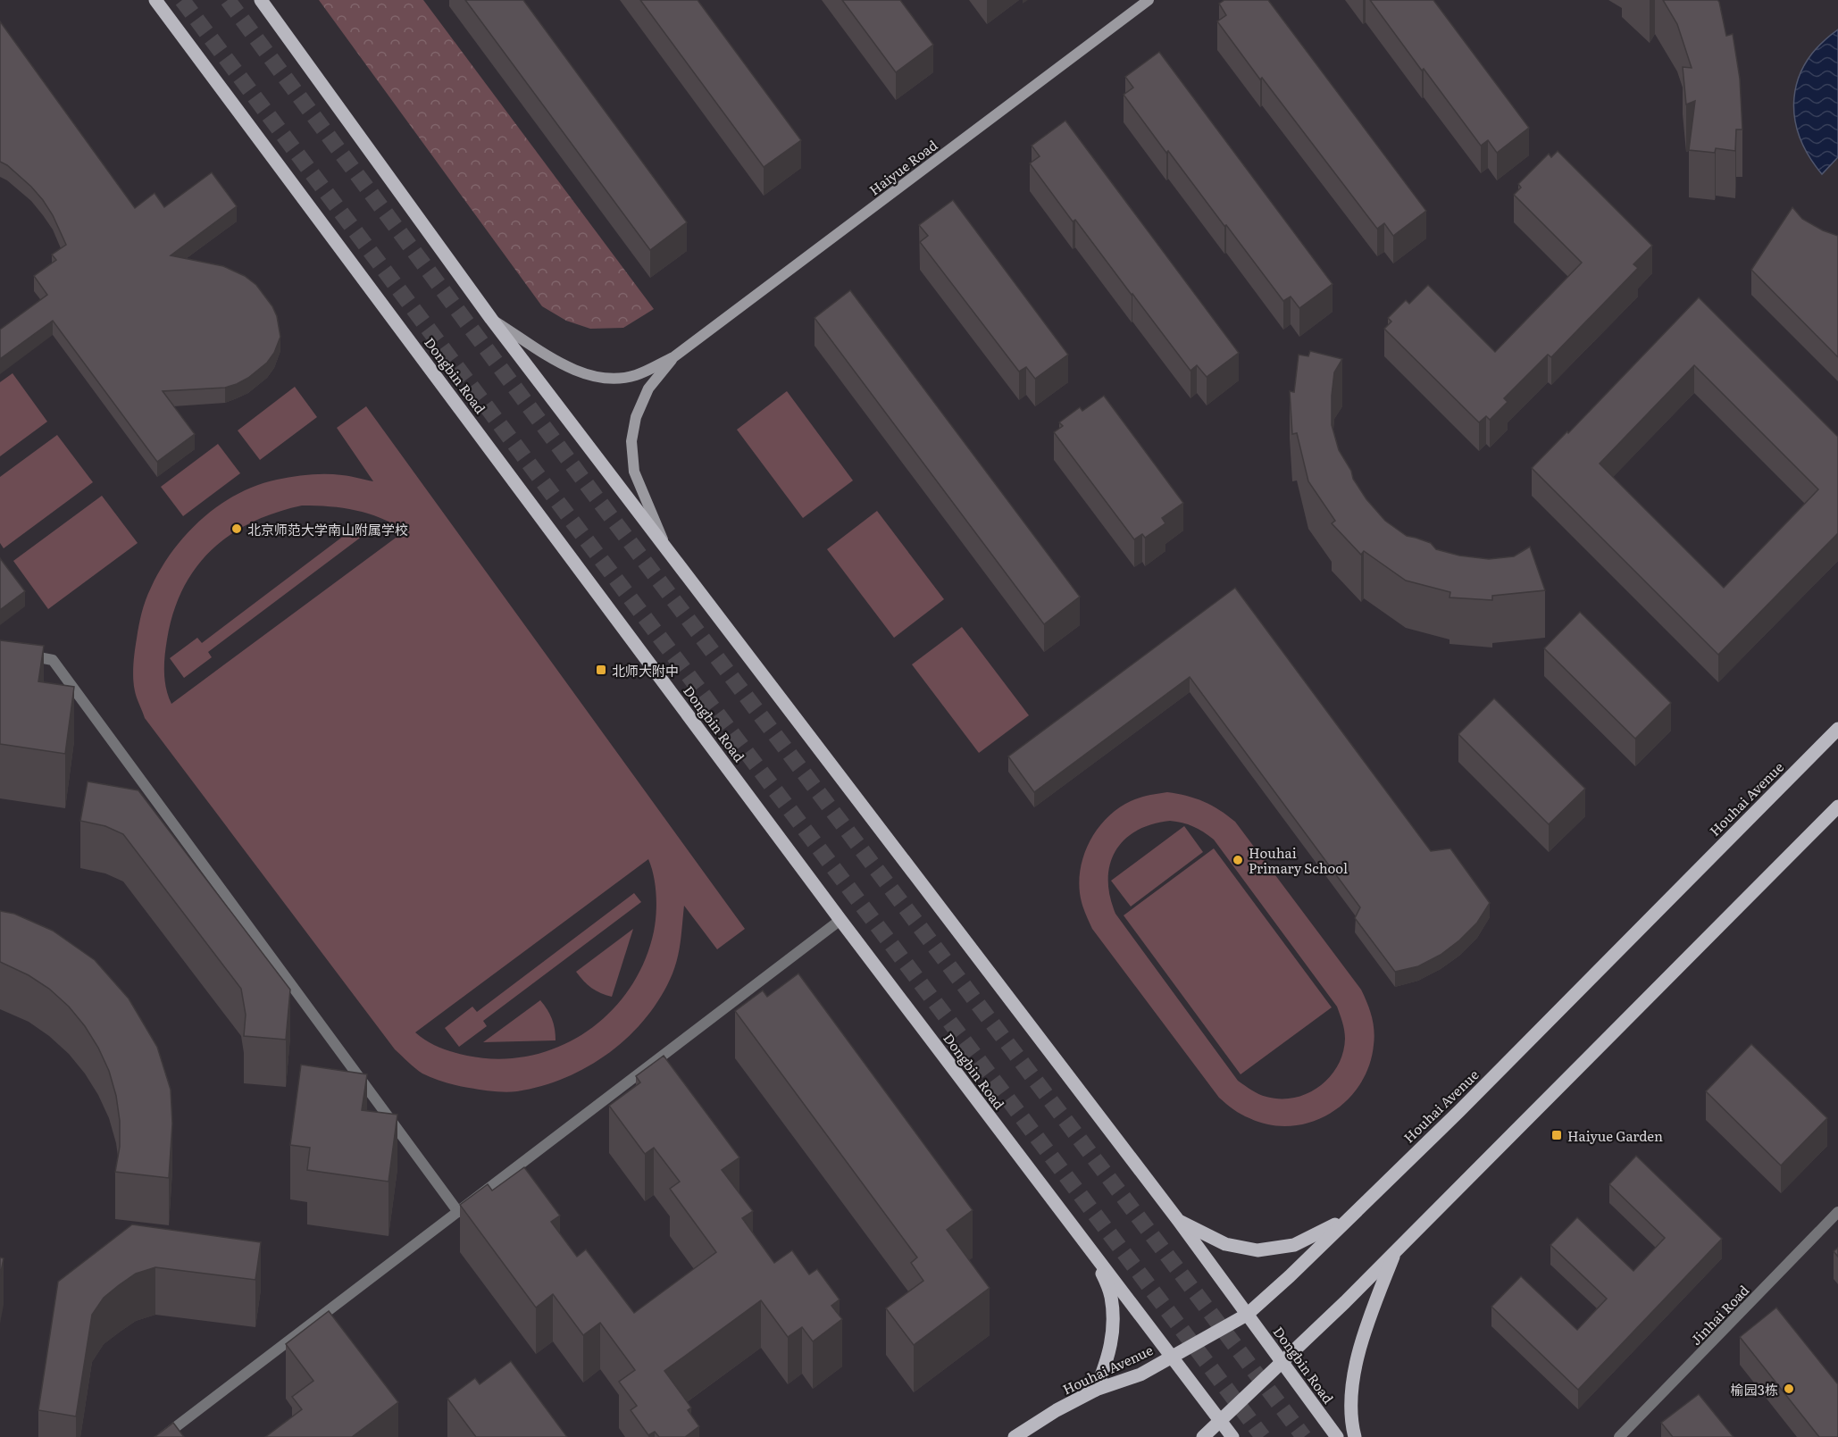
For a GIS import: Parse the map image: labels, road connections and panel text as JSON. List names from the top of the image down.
{
  "streets": {
    "main road": ["Dongbin Road", "Houhai Avenue"],
    "street": ["Haiyue Road", "Jinhai Road"]
  },
  "crossings": [
    ["Dongbin Road", "Houhai Avenue"]
  ],
  "places": {
    "other": ["北京师范大学南山附属学校", "Houhai Primary School", "榆园3栋"],
    "transit": ["北师大附中", "Haiyue Garden"]
  }
}
